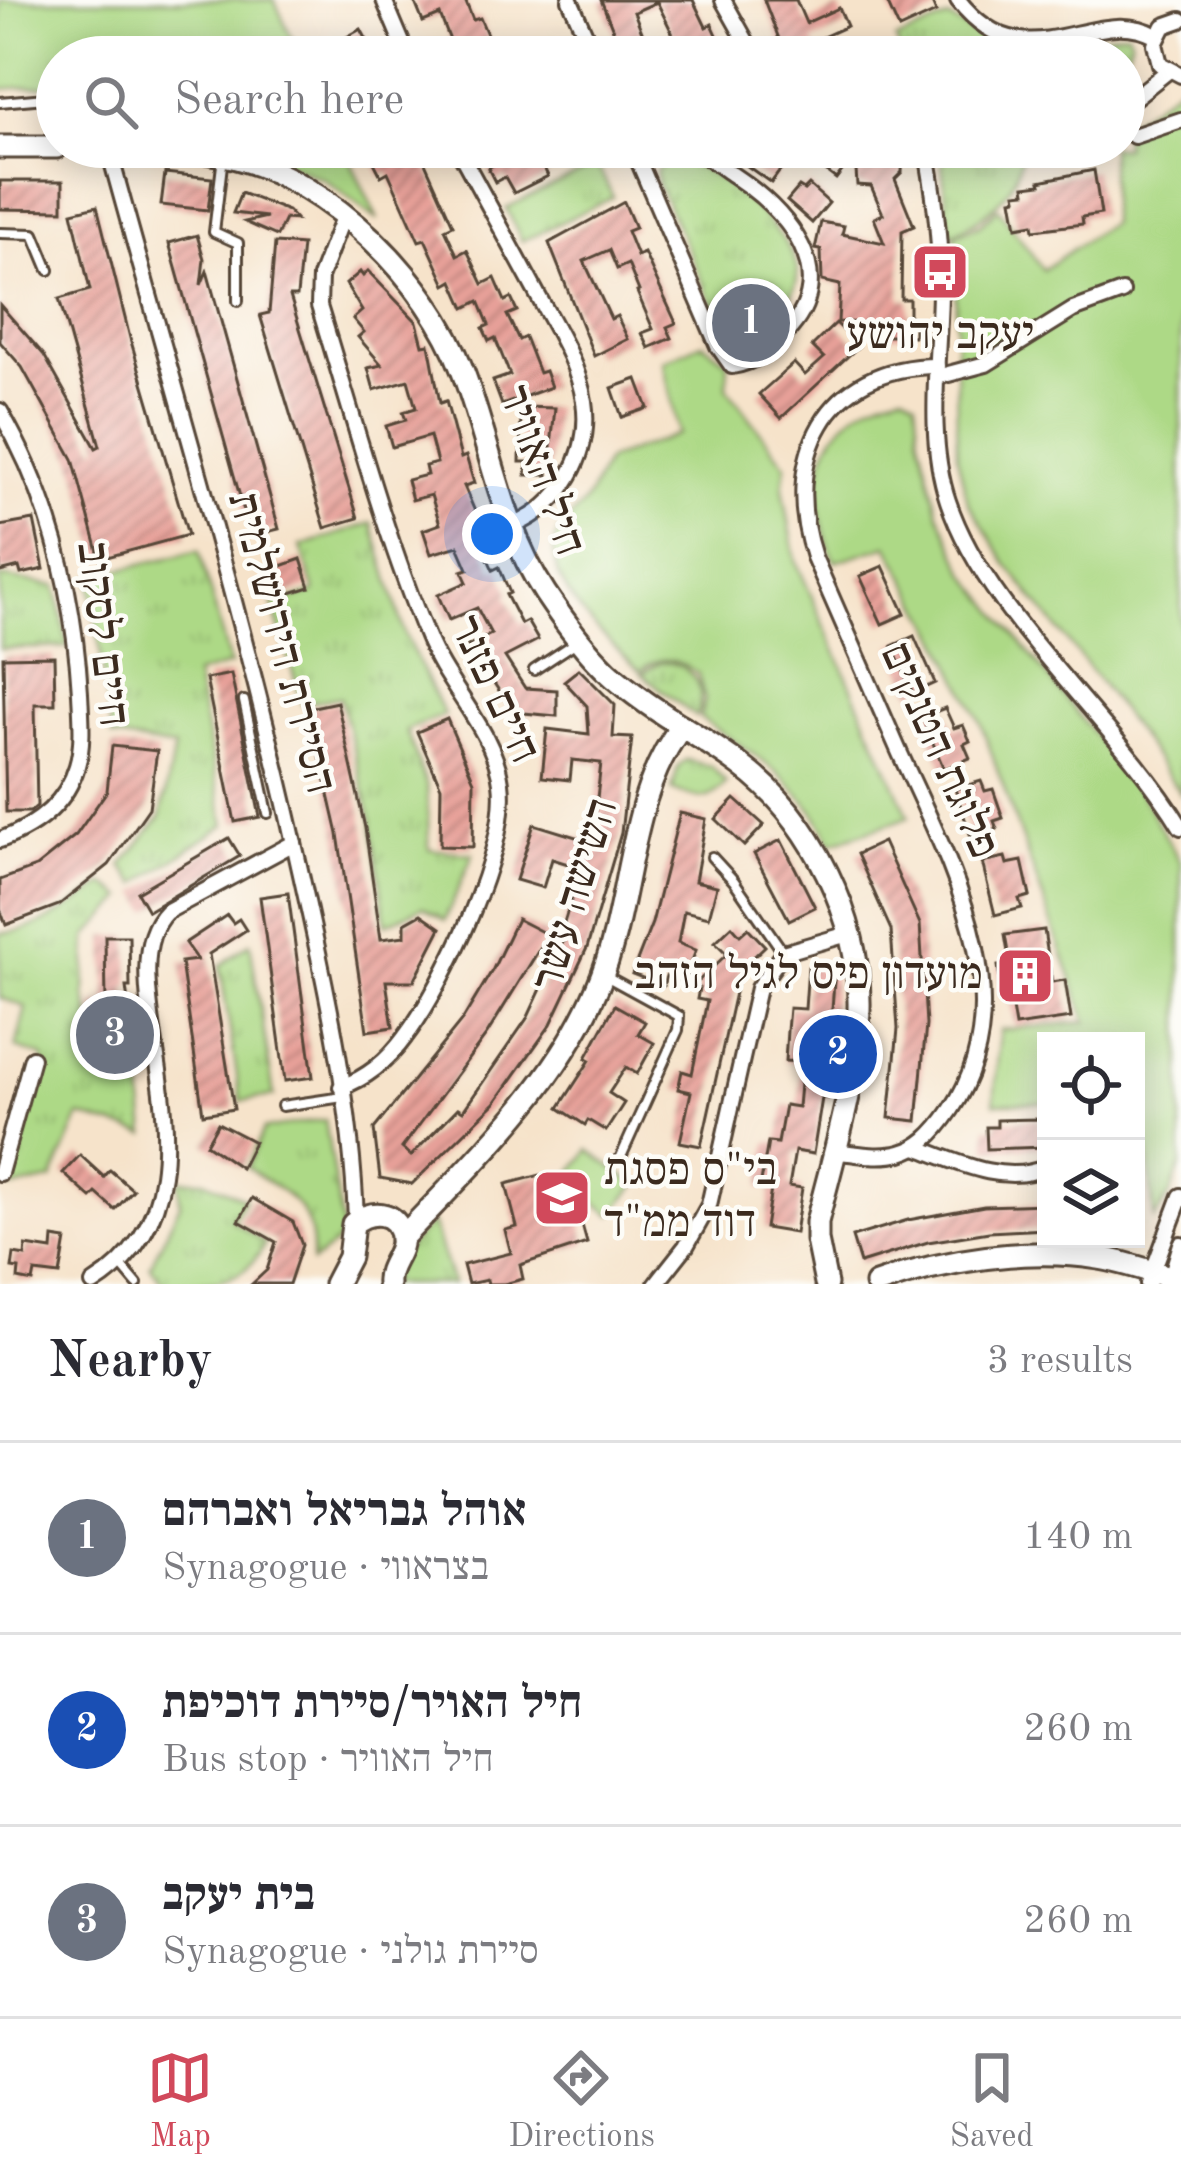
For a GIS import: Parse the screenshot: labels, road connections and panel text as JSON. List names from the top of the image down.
{
  "streets": {
    "street": [
      "חיל האוויר",
      "חיים לסקוב",
      "הסיירת הירושלמית",
      "חיים פזנר",
      "פלוגת הטנקים",
      "השישה עשר"
    ]
  },
  "crossings": [
    ["חיל האוויר", "חיים פזנר"],
    ["חיל האוויר", "השישה עשר"],
    ["הסיירת הירושלמית", "חיים פזנר"],
    ["הסיירת הירושלמית", "השישה עשר"]
  ],
  "places": {
    "bus stop": ["יעקב יהושע"],
    "building": ["מועדון פיס לגיל הזהב"],
    "school or university": ["בי\"ס פסגת דוד ממ\"ד"]
  },
  "page": {
    "search": "Search here",
    "pins": ["1", "3", "2"],
    "heading": ["Nearby", "3 results"],
    "list": [
      {
        "mark": "1",
        "name": "אוהל גבריאל ואברהם",
        "note": "Synagogue · בצראווי",
        "value": "140 m"
      },
      {
        "mark": "2",
        "name": "חיל האויר/סיירת דוכיפת",
        "note": "Bus stop · חיל האוויר",
        "value": "260 m"
      },
      {
        "mark": "3",
        "name": "בית יעקב",
        "note": "Synagogue · סיירת גולני",
        "value": "260 m"
      }
    ],
    "nav": ["Map", "Directions", "Saved"]
  }
}
